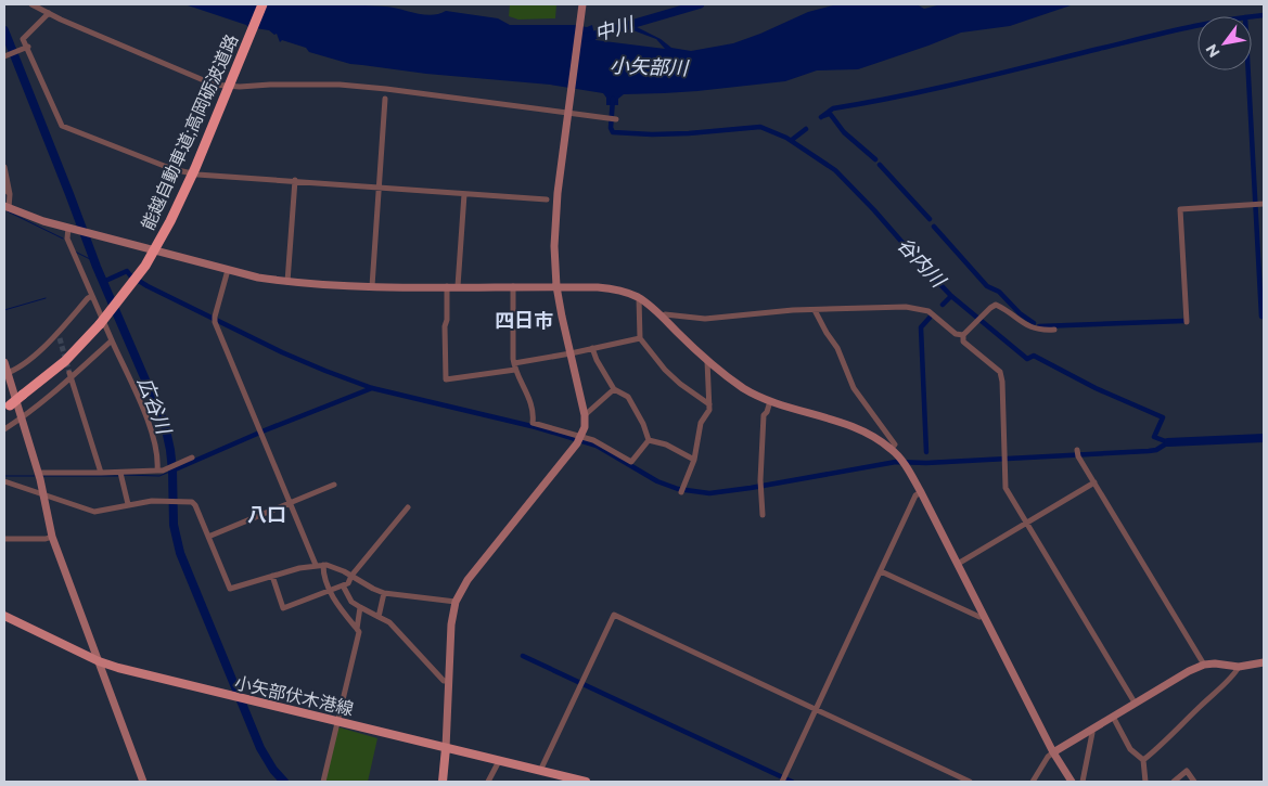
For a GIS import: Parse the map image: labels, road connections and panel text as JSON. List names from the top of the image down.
{
  "streets": {
    "highway": ["能越自動車道;高岡砺波道路"],
    "main road": ["小矢部伏木港線"]
  },
  "districts": ["四日市", "八口"],
  "water": [
    "中川",
    "小矢部川",
    "谷内川",
    "広谷川"
  ],
  "north": "bottom left"
}
